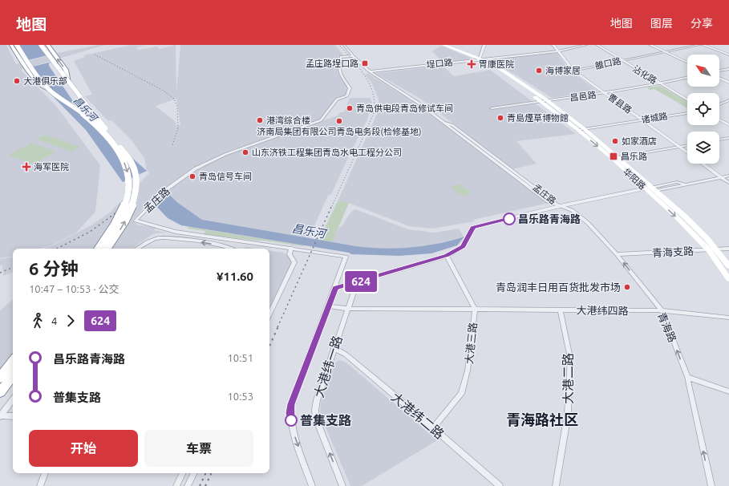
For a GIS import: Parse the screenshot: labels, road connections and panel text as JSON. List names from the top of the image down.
{
  "streets": {
    "main road": ["华阳路"],
    "street": [
      "埕口路",
      "雒口路",
      "沾化路",
      "昌邑路",
      "曹县路",
      "诸城路",
      "孟庄路",
      "青海支路",
      "大港纬四路",
      "青海路",
      "大港三路",
      "大港纬一路",
      "大港二路",
      "大港纬二路"
    ]
  },
  "crossings": [
    ["埕口路", "曹县路"],
    ["埕口路", "华阳路"],
    ["埕口路", "孟庄路"],
    ["雒口路", "沾化路"],
    ["雒口路", "曹县路"],
    ["沾化路", "昌邑路"],
    ["昌邑路", "曹县路"],
    ["昌邑路", "华阳路"],
    ["曹县路", "诸城路"],
    ["诸城路", "华阳路"],
    ["华阳路", "青海支路"],
    ["孟庄路", "青海路"],
    ["青海支路", "青海路"],
    ["大港纬四路", "青海路"],
    ["大港纬四路", "大港三路"],
    ["大港纬四路", "大港纬一路"],
    ["大港纬四路", "大港二路"],
    ["大港三路", "大港纬二路"],
    ["大港纬一路", "大港纬二路"]
  ],
  "one_way": ["青海路"],
  "districts": ["青海路社区"],
  "water": ["昌乐河"],
  "places": {
    "transit": ["孟庄路埕口路", "昌乐路"],
    "health": ["胃康医院", "海军医院"],
    "other": [
      "海博家居",
      "大港俱乐部",
      "青岛供电段青岛修试车间",
      "青島煙草博物館",
      "港湾综合楼",
      "济南局集团有限公司青岛电务段(检修基地)",
      "如家酒店",
      "山东济铁工程集团青岛水电工程分公司",
      "青岛信号车间",
      "昌乐路青海路",
      "青岛润丰日用百货批发市场",
      "普集支路"
    ]
  },
  "lines": ["bus line 624"],
  "north": "top left",
  "page": {
    "header": "地图",
    "nav": ["地图", "图层", "分享"],
    "on_map": "624",
    "heading": ["6 分钟", "10:47 – 10:53 · 公交", "¥11.60"],
    "legs": ["4", "624"],
    "list": [
      {
        "name": "昌乐路青海路",
        "value": "10:51"
      },
      {
        "name": "普集支路",
        "value": "10:53"
      }
    ],
    "buttons": ["开始", "车票"]
  }
}
